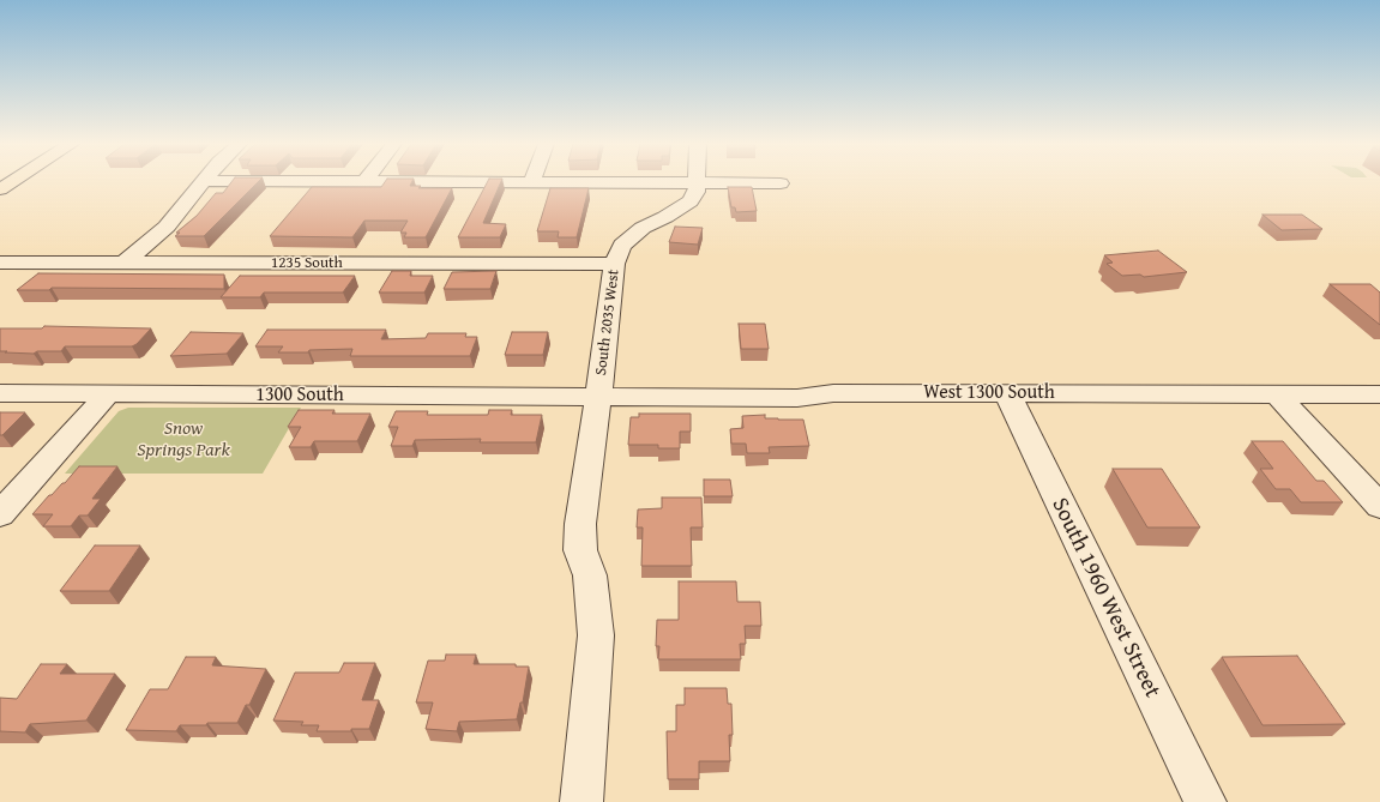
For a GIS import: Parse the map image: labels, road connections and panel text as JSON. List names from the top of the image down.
{
  "streets": {
    "street": [
      "1235 South",
      "South 2035 West",
      "West 1300 South",
      "1300 South",
      "South 1960 West Street"
    ]
  },
  "crossings": [
    ["1235 South", "South 2035 West"],
    ["South 2035 West", "West 1300 South"],
    ["South 2035 West", "1300 South"],
    ["West 1300 South", "1300 South"],
    ["West 1300 South", "South 1960 West Street"]
  ],
  "parks": ["Snow Springs Park"]
}
